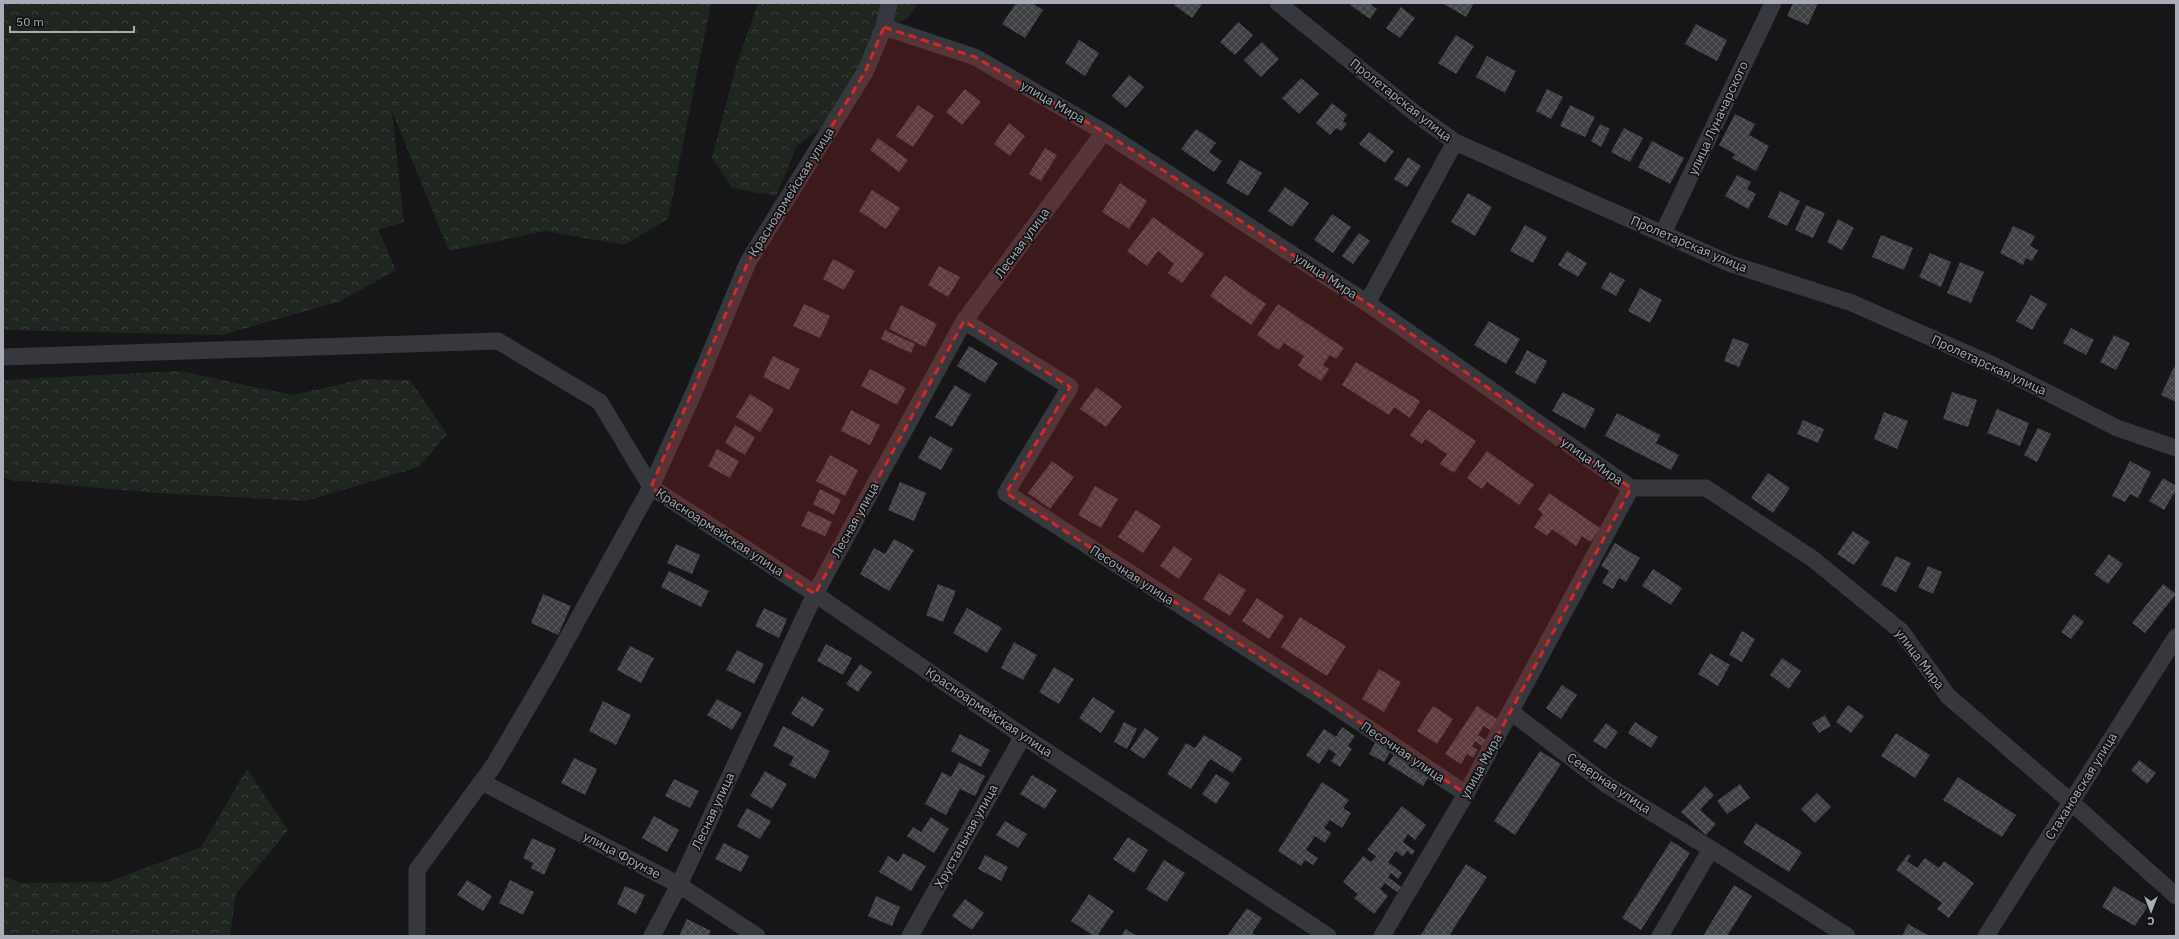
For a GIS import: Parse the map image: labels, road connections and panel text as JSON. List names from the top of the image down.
{
  "streets": {
    "street": [
      "Пролетарская улица",
      "улица Мира",
      "улица Луначарского",
      "Красноармейская улица",
      "Лесная улица",
      "Песочная улица",
      "Северная улица",
      "Стахановская улица",
      "Хрустальная улица",
      "улица Фрунзе"
    ]
  },
  "crossings": [
    ["Пролетарская улица", "улица Луначарского"],
    ["улица Мира", "Красноармейская улица"],
    ["улица Мира", "Лесная улица"],
    ["улица Мира", "Песочная улица"],
    ["улица Мира", "Северная улица"],
    ["улица Мира", "Стахановская улица"],
    ["Красноармейская улица", "Лесная улица"],
    ["Красноармейская улица", "Хрустальная улица"],
    ["Красноармейская улица", "улица Фрунзе"],
    ["Лесная улица", "Песочная улица"],
    ["Лесная улица", "улица Фрунзе"]
  ],
  "scale_bar": "50 m",
  "north": "bottom"
}
